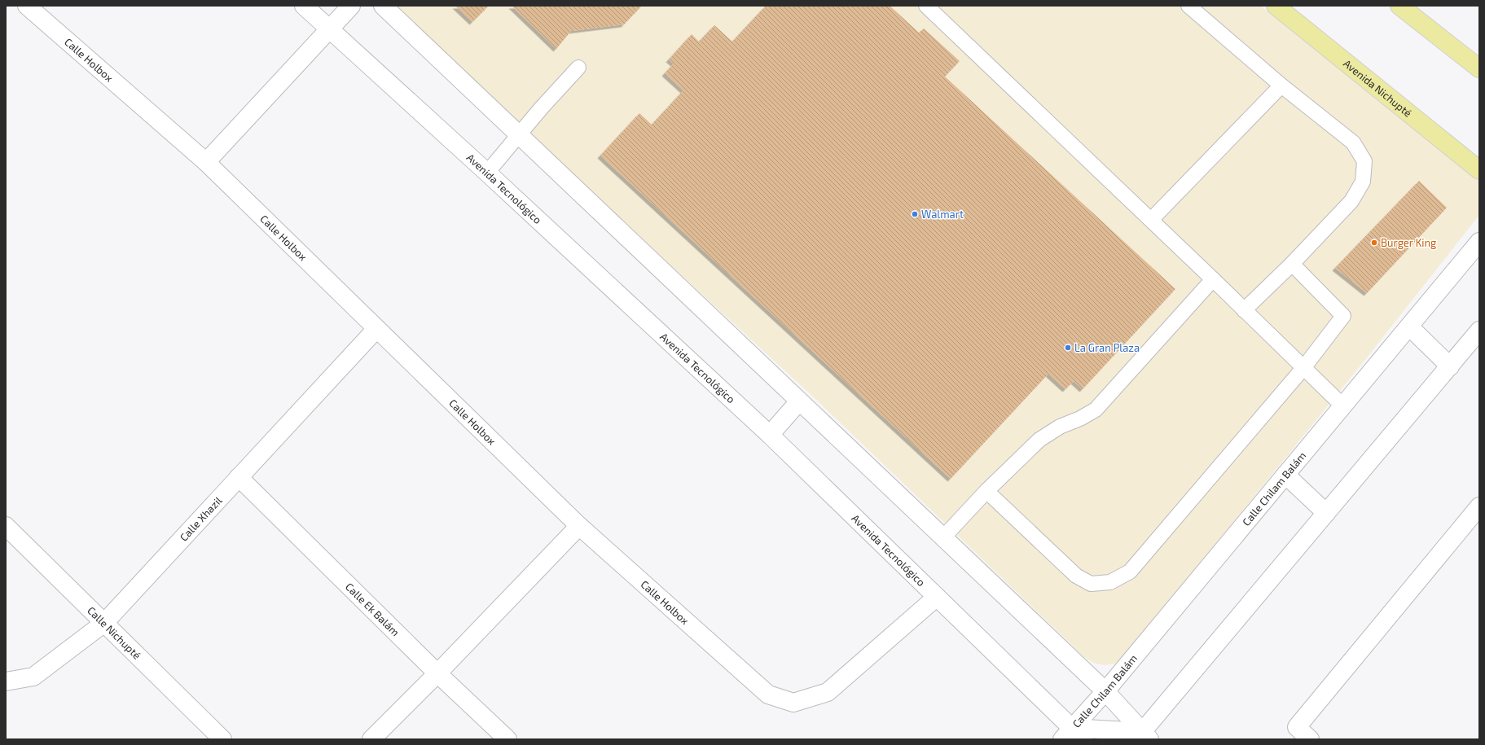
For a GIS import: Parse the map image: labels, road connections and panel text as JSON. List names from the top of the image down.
{
  "streets": {
    "main road": ["Avenida Nichupté"],
    "street": [
      "Calle Holbox",
      "Avenida Tecnológico",
      "Calle Chilam Balám",
      "Calle Xhazil",
      "Calle Ek Balám",
      "Calle Nichupté"
    ]
  },
  "crossings": [
    ["Calle Holbox", "Avenida Tecnológico"],
    ["Calle Holbox", "Calle Xhazil"],
    ["Avenida Tecnológico", "Calle Chilam Balám"],
    ["Calle Xhazil", "Calle Ek Balám"],
    ["Calle Xhazil", "Calle Nichupté"]
  ],
  "places": ["Walmart", "Burger King", "La Gran Plaza"]
}
